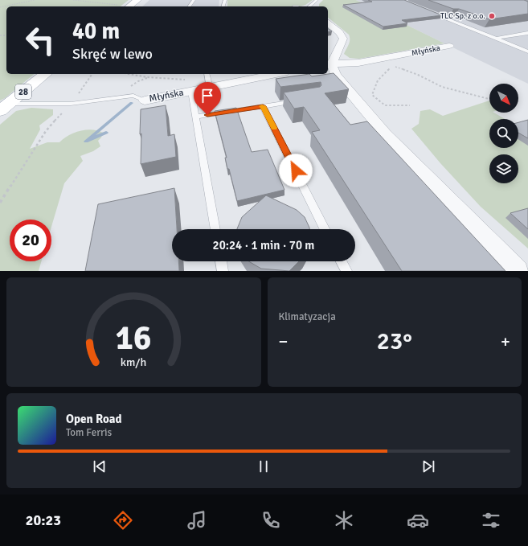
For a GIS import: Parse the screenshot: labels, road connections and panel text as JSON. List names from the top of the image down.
{
  "streets": {
    "main road": ["28"],
    "street": ["Młyńska"]
  },
  "crossings": [
    ["Młyńska", "28"]
  ],
  "places": ["TLC Sp. z o.o."],
  "north": "bottom right",
  "page": {
    "turn": ["40 m", "Skręć w lewo"],
    "limit": "20",
    "trip": "20:24 · 1 min · 70 m",
    "tile": "Klimatyzacja",
    "heat": ["−", "23°", "+"],
    "song": ["Open Road", "Tom Ferris"],
    "tabs": "20:23",
    "gauge": ["16", "km/h"]
  }
}
